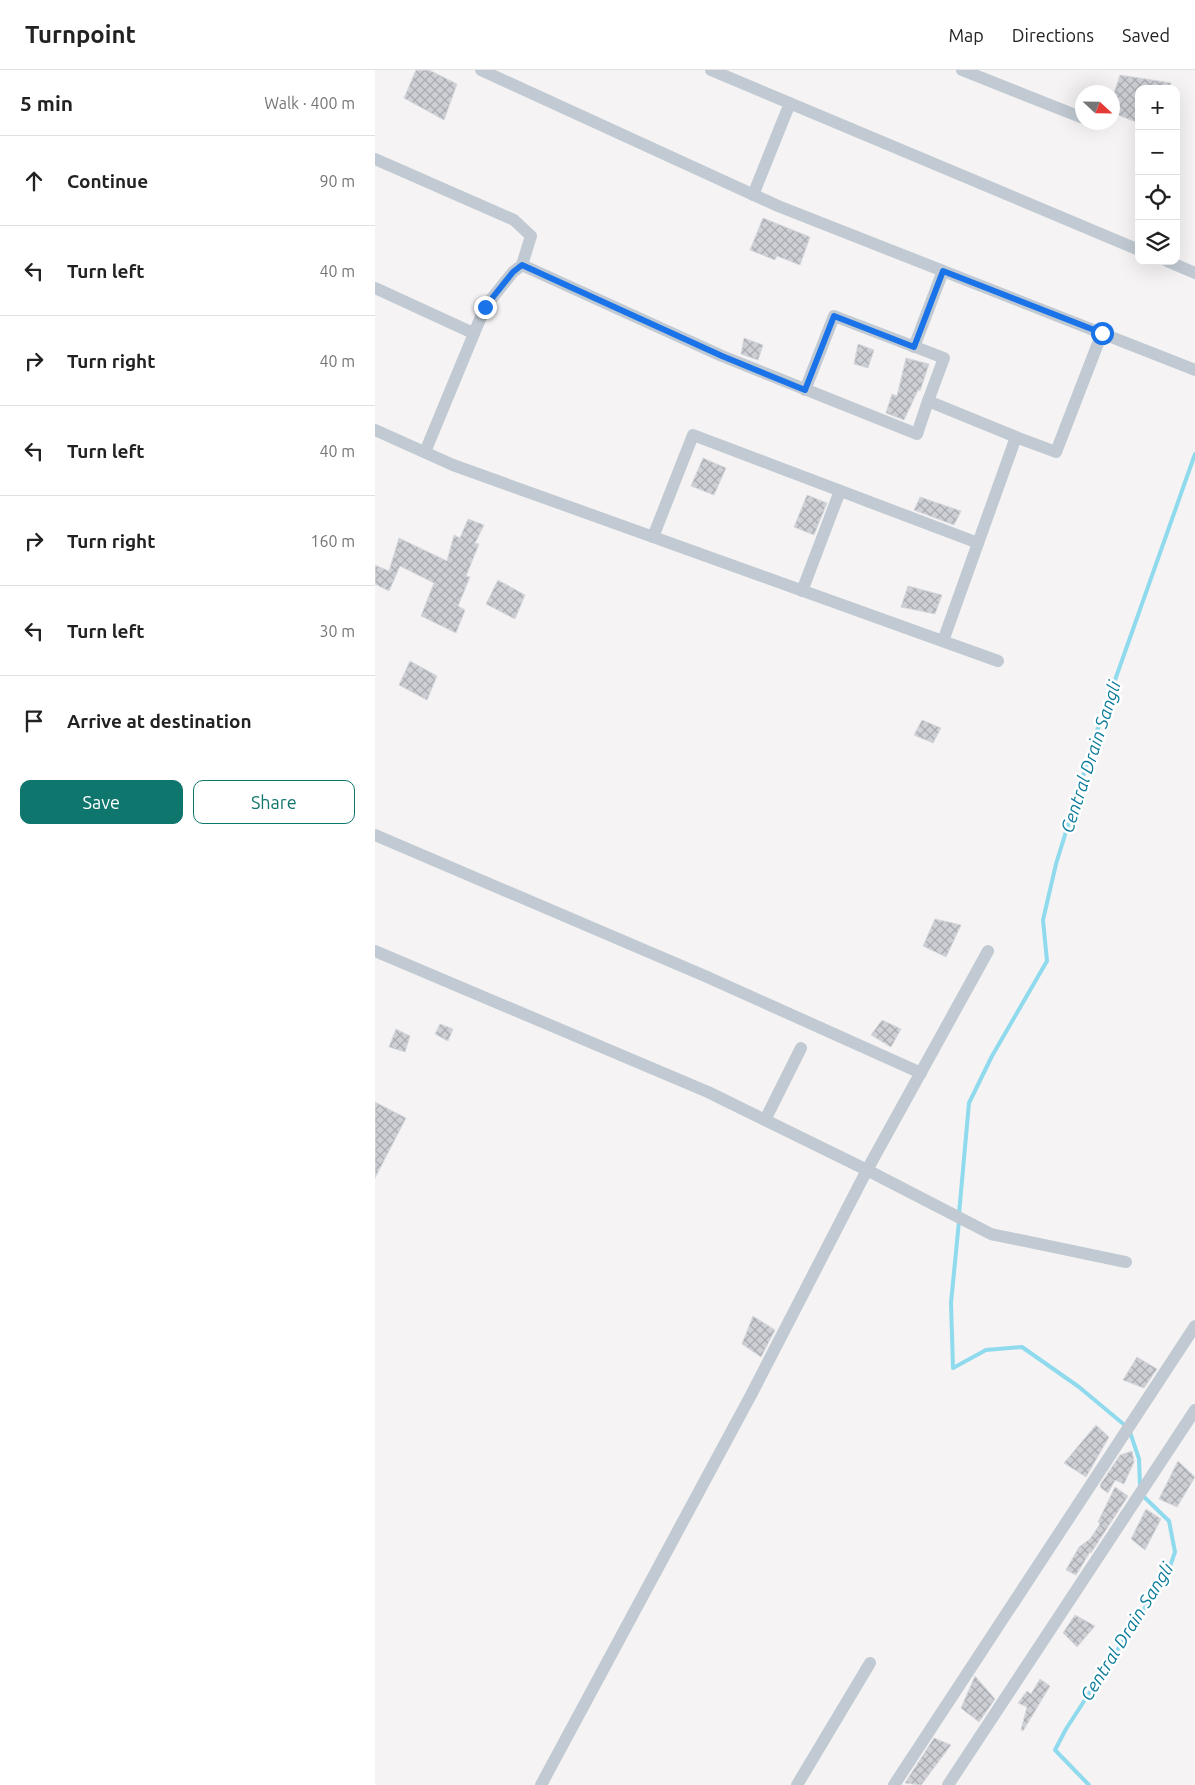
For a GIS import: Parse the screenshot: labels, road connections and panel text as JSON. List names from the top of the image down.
{
  "water": ["Central Drain Sangli"],
  "north": "right",
  "page": {
    "header": "Turnpoint",
    "nav": ["Map", "Directions", "Saved"],
    "heading": ["5 min", "Walk · 400 m"],
    "map_buttons": ["+", "−"],
    "list": [
      ["Continue", "90 m"],
      ["Turn left", "40 m"],
      ["Turn right", "40 m"],
      ["Turn left", "40 m"],
      ["Turn right", "160 m"],
      ["Turn left", "30 m"],
      "Arrive at destination"
    ],
    "buttons": ["Save", "Share"]
  }
}
